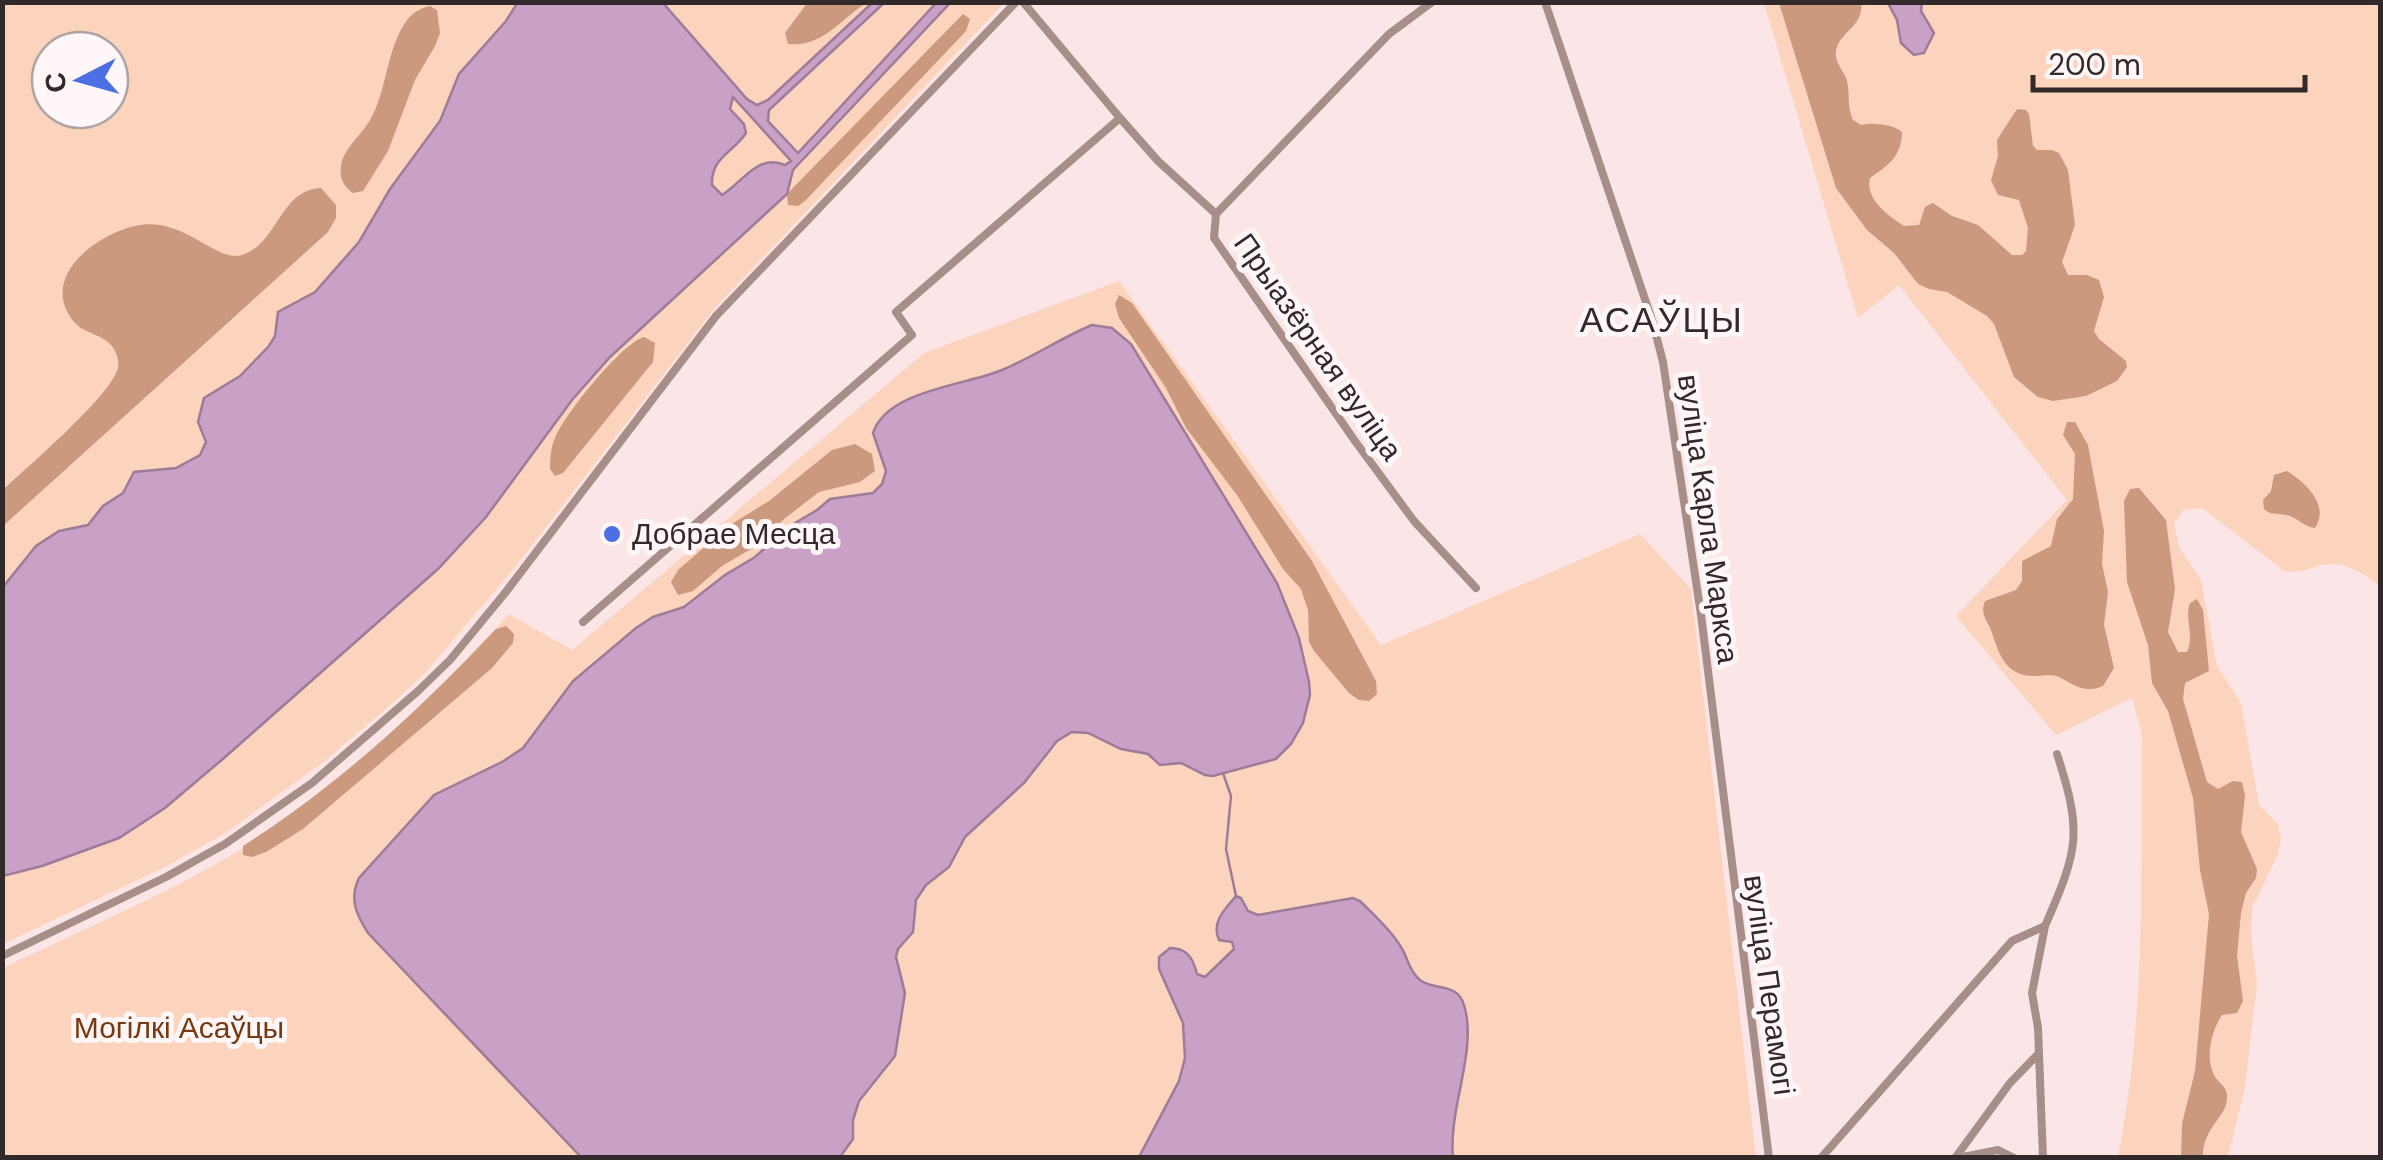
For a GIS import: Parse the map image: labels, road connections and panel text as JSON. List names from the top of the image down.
{
  "streets": {
    "street": ["Прыазёрная вуліца", "вуліца Карла Маркса", "вуліца Перамогі"]
  },
  "crossings": [
    ["вуліца Карла Маркса", "вуліца Перамогі"]
  ],
  "districts": ["АСАЎЦЫ"],
  "parks": ["Могілкі Асаўцы"],
  "places": ["Добрае Месца"],
  "scale_bar": "200 m",
  "north": "left"
}
